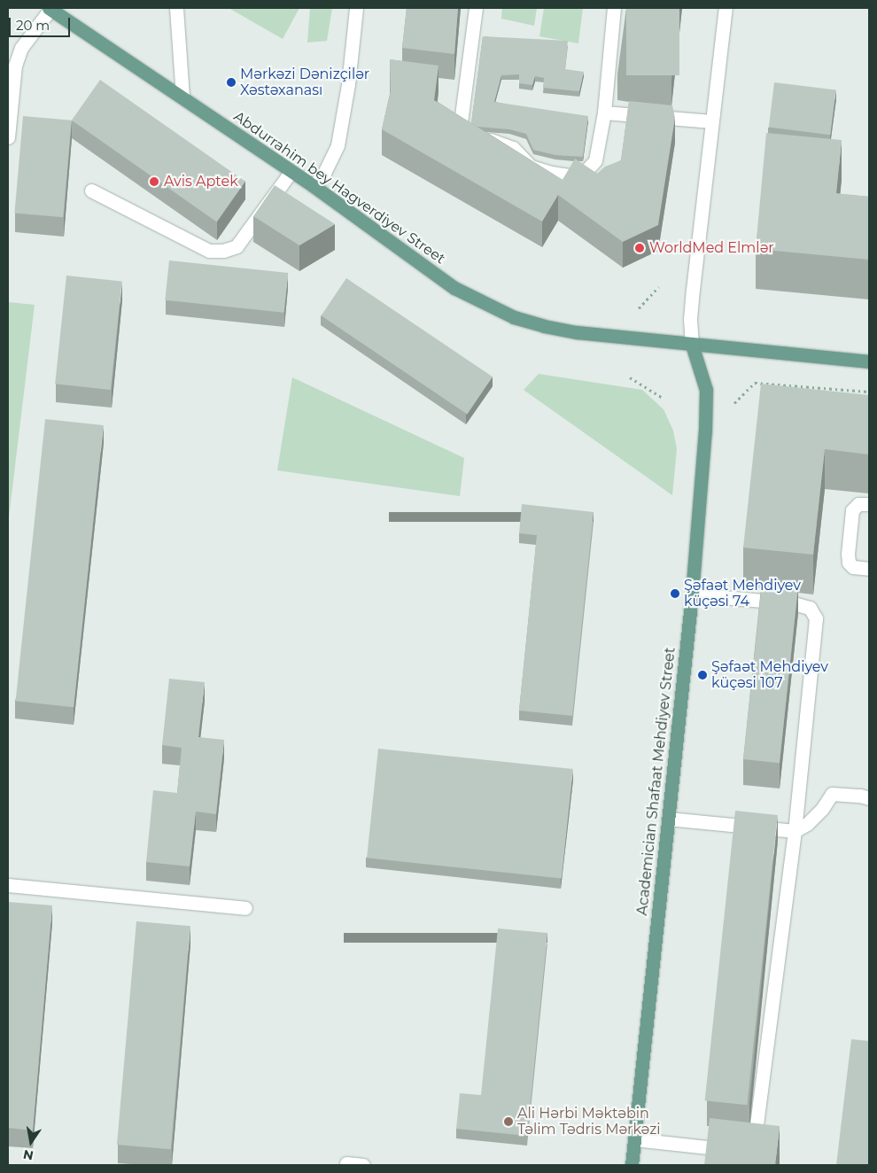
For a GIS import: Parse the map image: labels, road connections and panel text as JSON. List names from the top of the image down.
{
  "streets": {
    "main road": ["Abdurrahim bey Hagverdiyev Street", "Academician Shafaat Mehdiyev Street"]
  },
  "crossings": [
    ["Abdurrahim bey Hagverdiyev Street", "Academician Shafaat Mehdiyev Street"]
  ],
  "places": [
    "Mərkəzi Dənizçilər Xəstəxanası",
    "Avis Aptek",
    "WorldMed Elmlər",
    "Şəfaət Mehdiyev küçəsi 74",
    "Şəfaət Mehdiyev küçəsi 107",
    "Ali Hərbi Məktəbin Təlim Tədris Mərkəzi"
  ],
  "scale_bar": "20 m",
  "north": "bottom"
}
